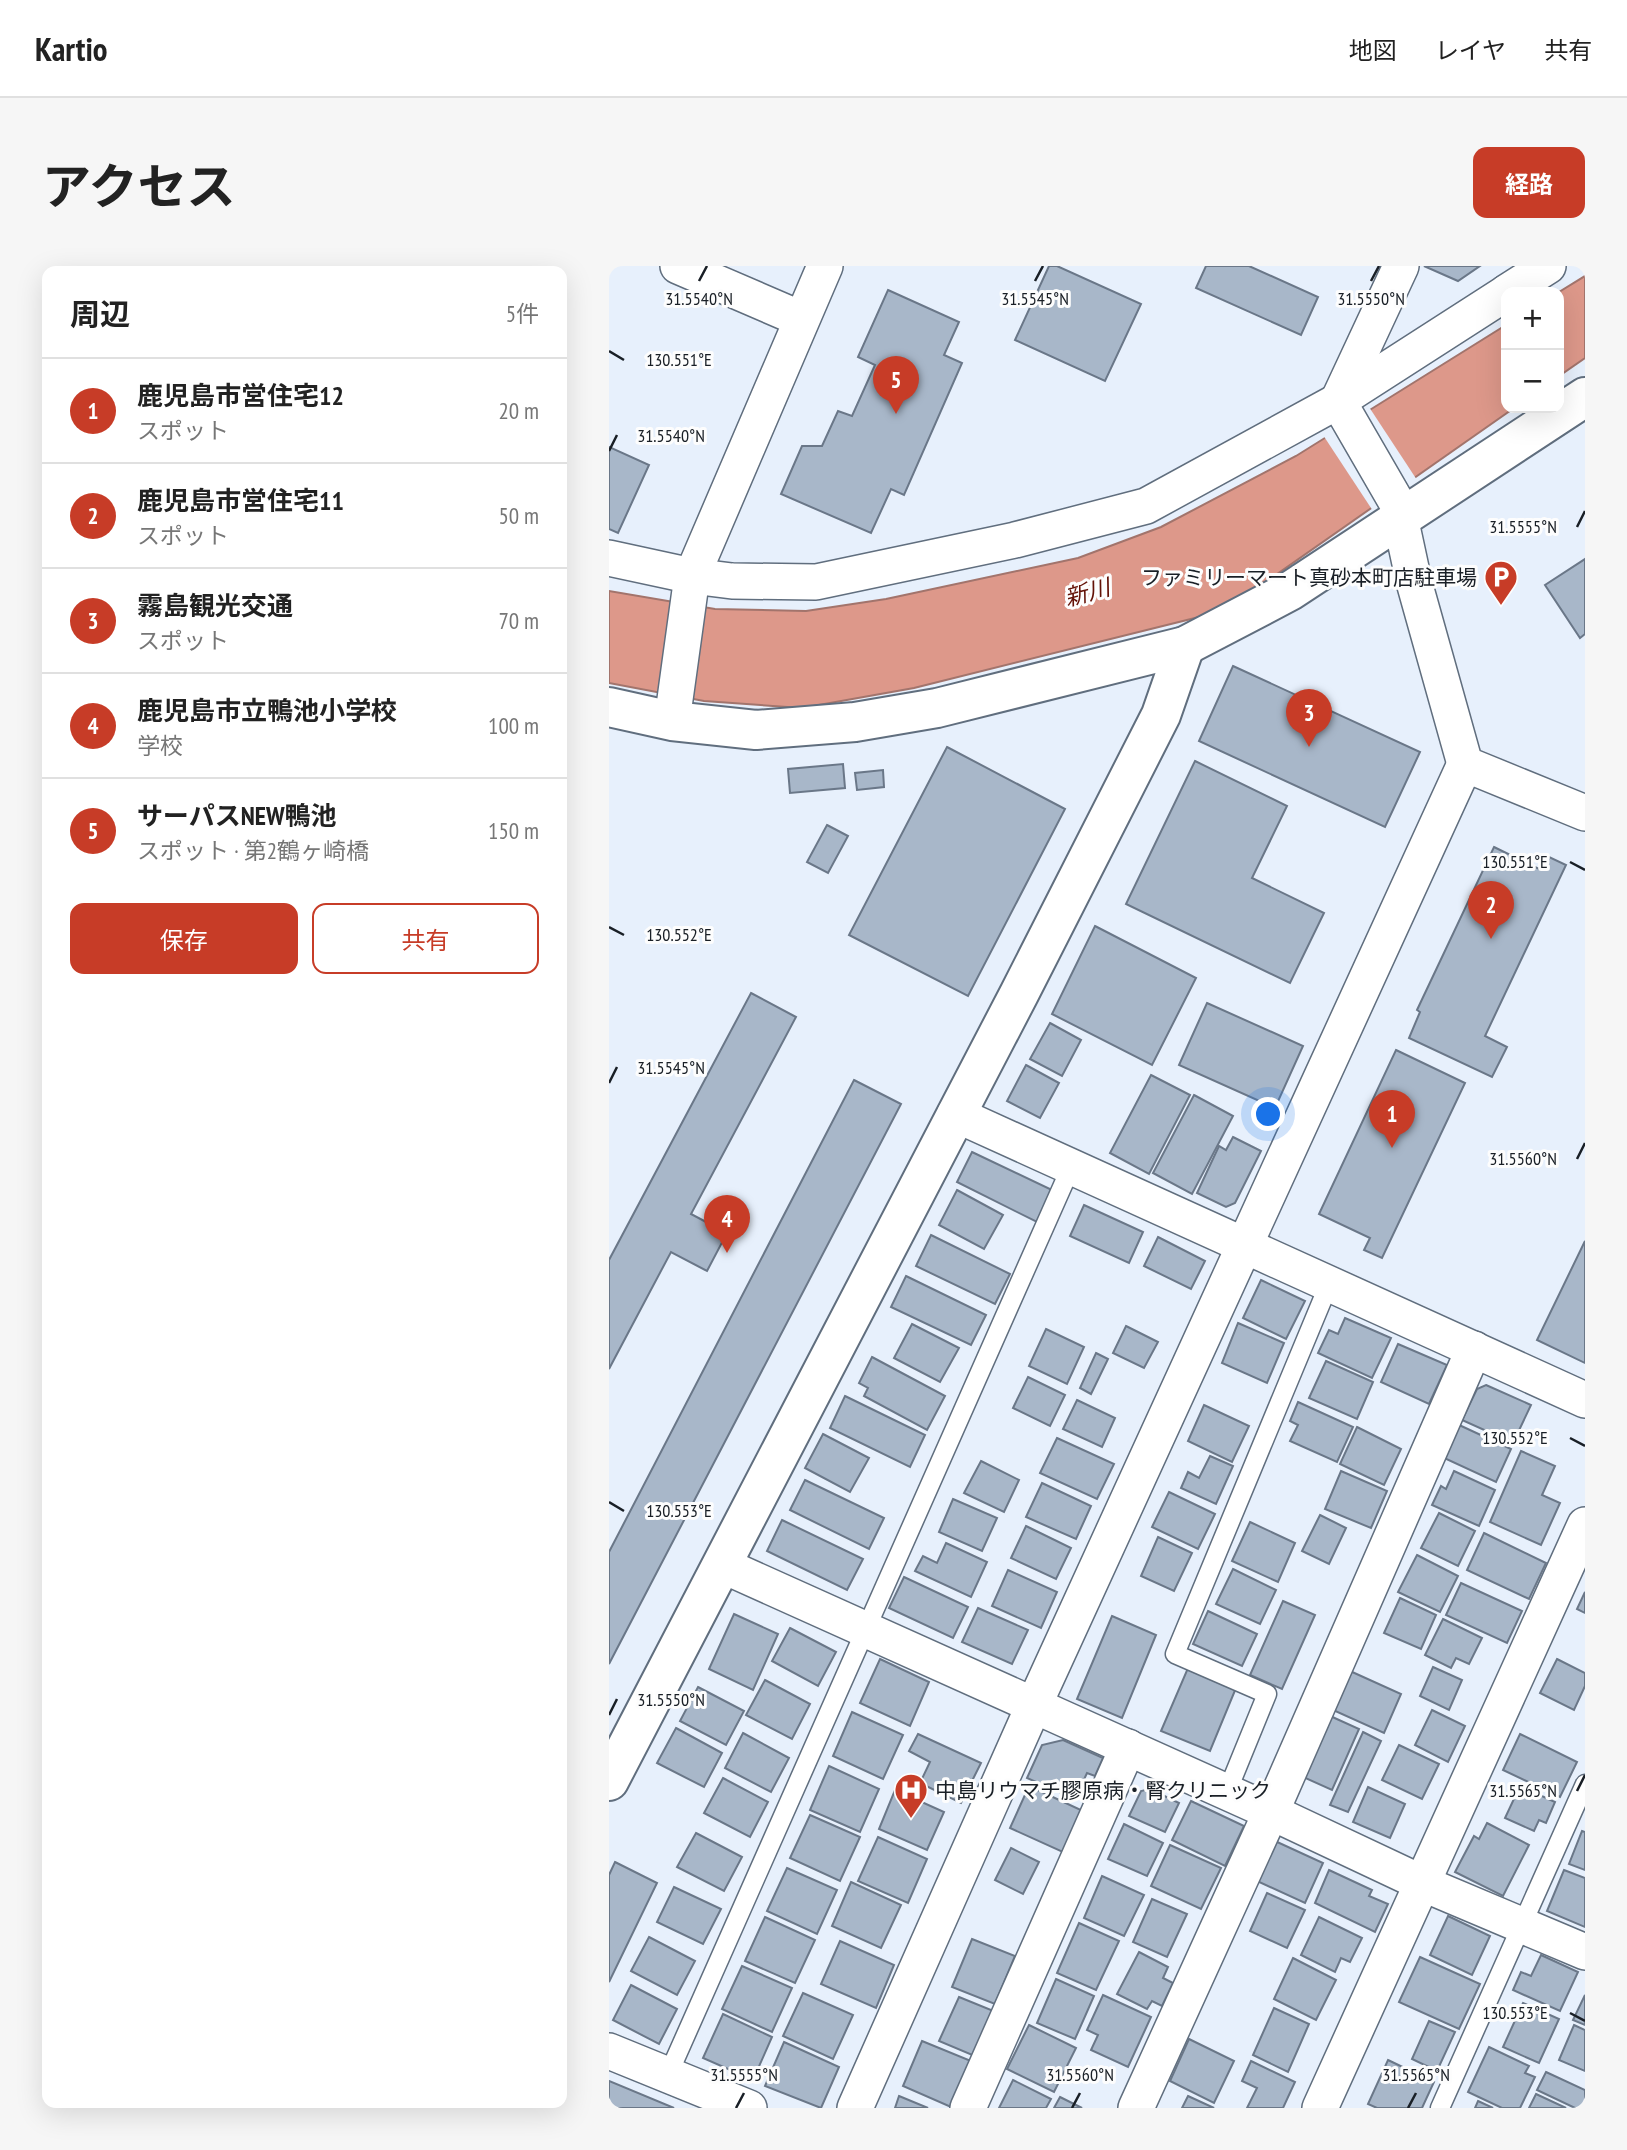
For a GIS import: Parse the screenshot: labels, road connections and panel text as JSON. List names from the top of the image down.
{
  "water": ["新川"],
  "places": {
    "parking": ["ファミリーマート真砂本町店駐車場"],
    "hospital": ["中島リウマチ膠原病・腎クリニック"]
  },
  "page": {
    "header": "Kartio",
    "nav": ["地図", "レイヤ", "共有"],
    "title": "アクセス",
    "buttons": [
      "経路",
      ["保存", "共有"]
    ],
    "heading": ["周辺", "5件"],
    "map_buttons": ["+", "−"],
    "pins": [
      "5",
      "3",
      "2",
      "1",
      "4"
    ],
    "list": [
      {
        "mark": "1",
        "name": "鹿児島市営住宅12",
        "note": "スポット",
        "value": "20 m"
      },
      {
        "mark": "2",
        "name": "鹿児島市営住宅11",
        "note": "スポット",
        "value": "50 m"
      },
      {
        "mark": "3",
        "name": "霧島観光交通",
        "note": "スポット",
        "value": "70 m"
      },
      {
        "mark": "4",
        "name": "鹿児島市立鴨池小学校",
        "note": "学校",
        "value": "100 m"
      },
      {
        "mark": "5",
        "name": "サーパスNEW鴨池",
        "note": "スポット · 第2鶴ヶ崎橋",
        "value": "150 m"
      }
    ]
  },
  "coordinates": [
    "31.5540°N",
    "31.5545°N",
    "31.5550°N",
    "130.551°E",
    "31.5555°N",
    "130.552°E",
    "31.5560°N",
    "130.553°E",
    "31.5565°N"
  ]
}
